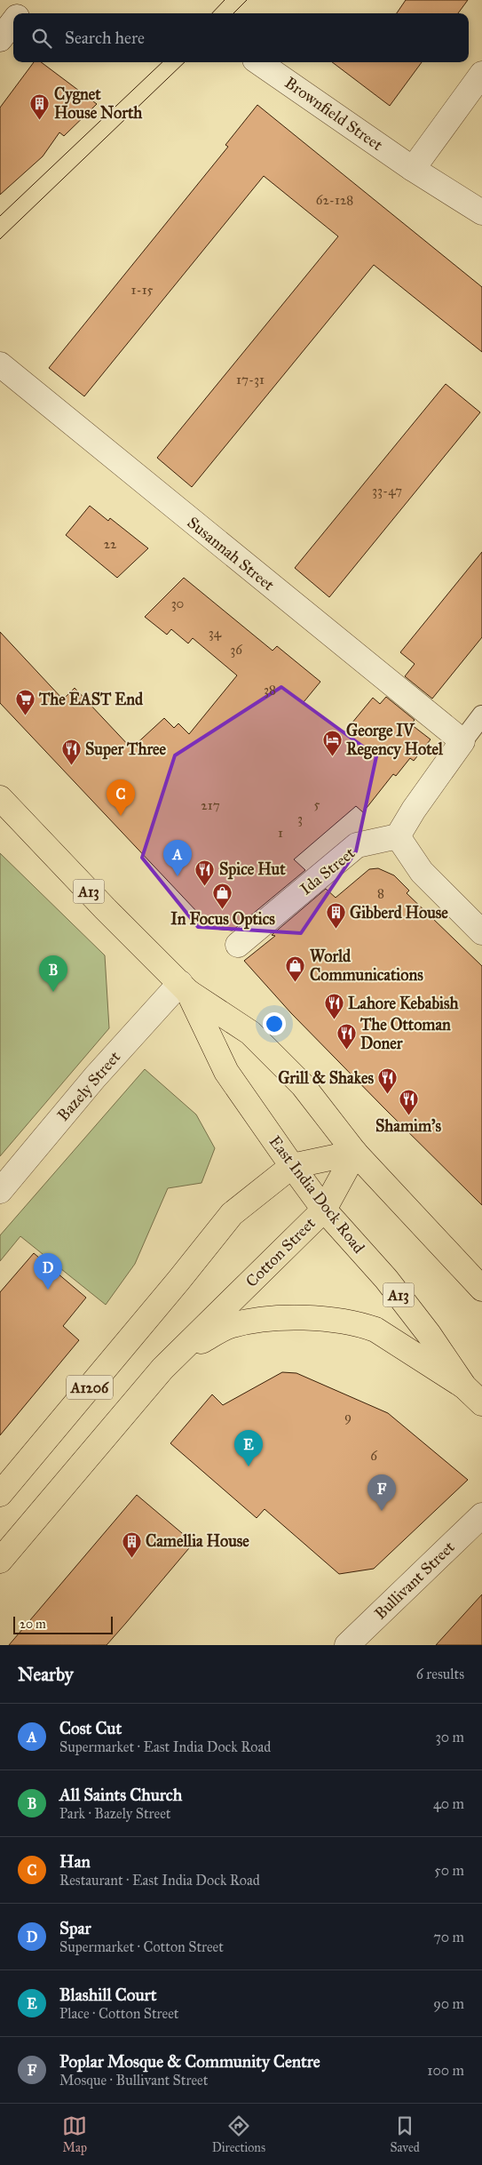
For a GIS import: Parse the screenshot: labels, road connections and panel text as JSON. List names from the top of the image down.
{
  "streets": {
    "main road": [
      "A13",
      "East India Dock Road",
      "Cotton Street",
      "A1206"
    ],
    "street": [
      "Brownfield Street",
      "Susannah Street",
      "Ida Street",
      "Bazely Street",
      "Bullivant Street"
    ]
  },
  "crossings": [
    ["Bazely Street", "East India Dock Road"],
    ["East India Dock Road", "Cotton Street"],
    ["East India Dock Road", "A1206"],
    ["Cotton Street", "A1206"]
  ],
  "places": {
    "building": ["Cygnet House North", "Gibberd House", "Camellia House"],
    "supermarket": ["The EAST End"],
    "hotel": ["George IV Regency Hotel"],
    "restaurant": [
      "Super Three",
      "Spice Hut",
      "Lahore Kebabish",
      "The Ottoman Doner",
      "Grill & Shakes",
      "Shamim's"
    ],
    "shop": ["In Focus Optics", "World Communications"]
  },
  "house_numbers": [
    "62-128",
    "1-15",
    "17-31",
    "33-47",
    "22",
    "30",
    "34",
    "36",
    "38",
    "5",
    "217",
    "3",
    "1",
    "8",
    "9",
    "6"
  ],
  "scale_bar": "20 m",
  "page": {
    "search": "Search here",
    "pins": [
      "C",
      "A",
      "B",
      "D",
      "E",
      "F"
    ],
    "scale": "20 m",
    "heading": ["Nearby", "6 results"],
    "list": [
      {
        "mark": "A",
        "name": "Cost Cut",
        "note": "Supermarket · East India Dock Road",
        "value": "30 m"
      },
      {
        "mark": "B",
        "name": "All Saints Church",
        "note": "Park · Bazely Street",
        "value": "40 m"
      },
      {
        "mark": "C",
        "name": "Han",
        "note": "Restaurant · East India Dock Road",
        "value": "50 m"
      },
      {
        "mark": "D",
        "name": "Spar",
        "note": "Supermarket · Cotton Street",
        "value": "70 m"
      },
      {
        "mark": "E",
        "name": "Blashill Court",
        "note": "Place · Cotton Street",
        "value": "90 m"
      },
      {
        "mark": "F",
        "name": "Poplar Mosque & Community Centre",
        "note": "Mosque · Bullivant Street",
        "value": "100 m"
      }
    ],
    "nav": ["Map", "Directions", "Saved"]
  }
}
